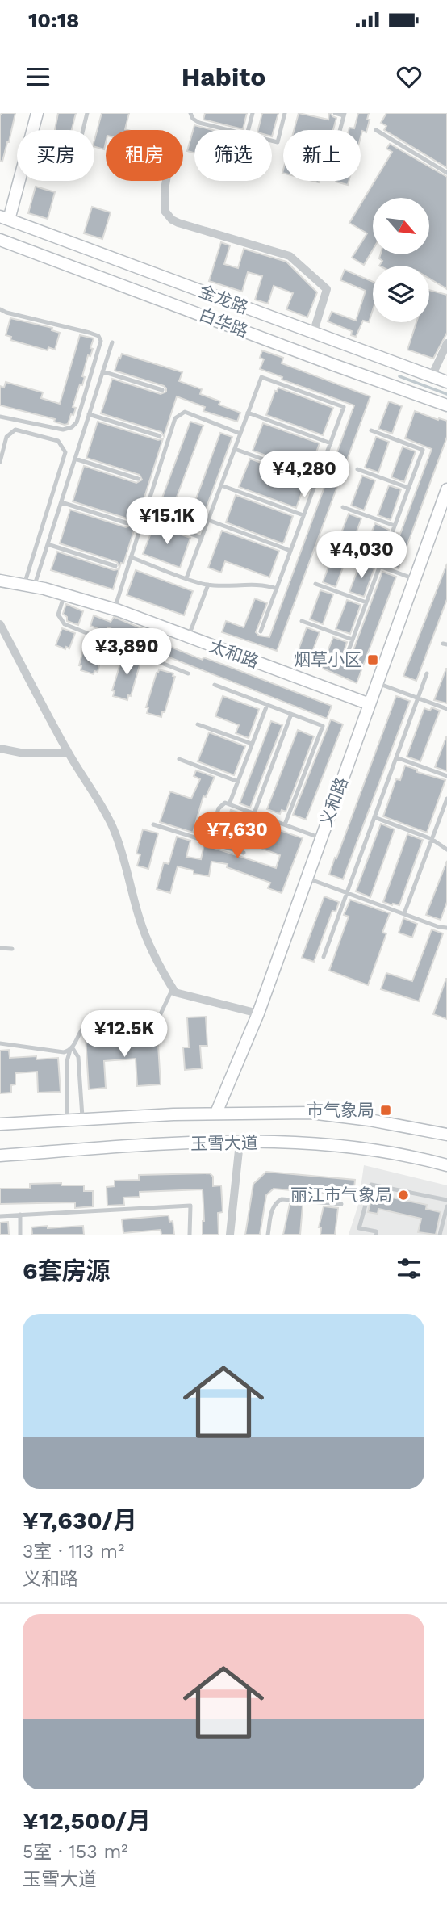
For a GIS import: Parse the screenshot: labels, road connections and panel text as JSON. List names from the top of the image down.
{
  "streets": {
    "main road": [
      "金龙路",
      "白华路",
      "太和路",
      "义和路",
      "玉雪大道"
    ]
  },
  "crossings": [
    ["太和路", "义和路"],
    ["义和路", "玉雪大道"]
  ],
  "places": {
    "transit": ["烟草小区", "市气象局"],
    "other": ["丽江市气象局"]
  },
  "north": "bottom right",
  "page": {
    "status": "10:18",
    "header": "Habito",
    "chip": [
      "买房",
      "租房",
      "筛选",
      "新上"
    ],
    "price": [
      "¥4,280",
      "¥15.1K",
      "¥4,030",
      "¥3,890",
      "¥7,630",
      "¥12.5K"
    ],
    "heading": "6套房源",
    "list": [
      {
        "name": "¥7,630/月",
        "note": "3室 · 113 m² · 义和路"
      },
      {
        "name": "¥12,500/月",
        "note": "5室 · 153 m² · 玉雪大道"
      }
    ]
  }
}
